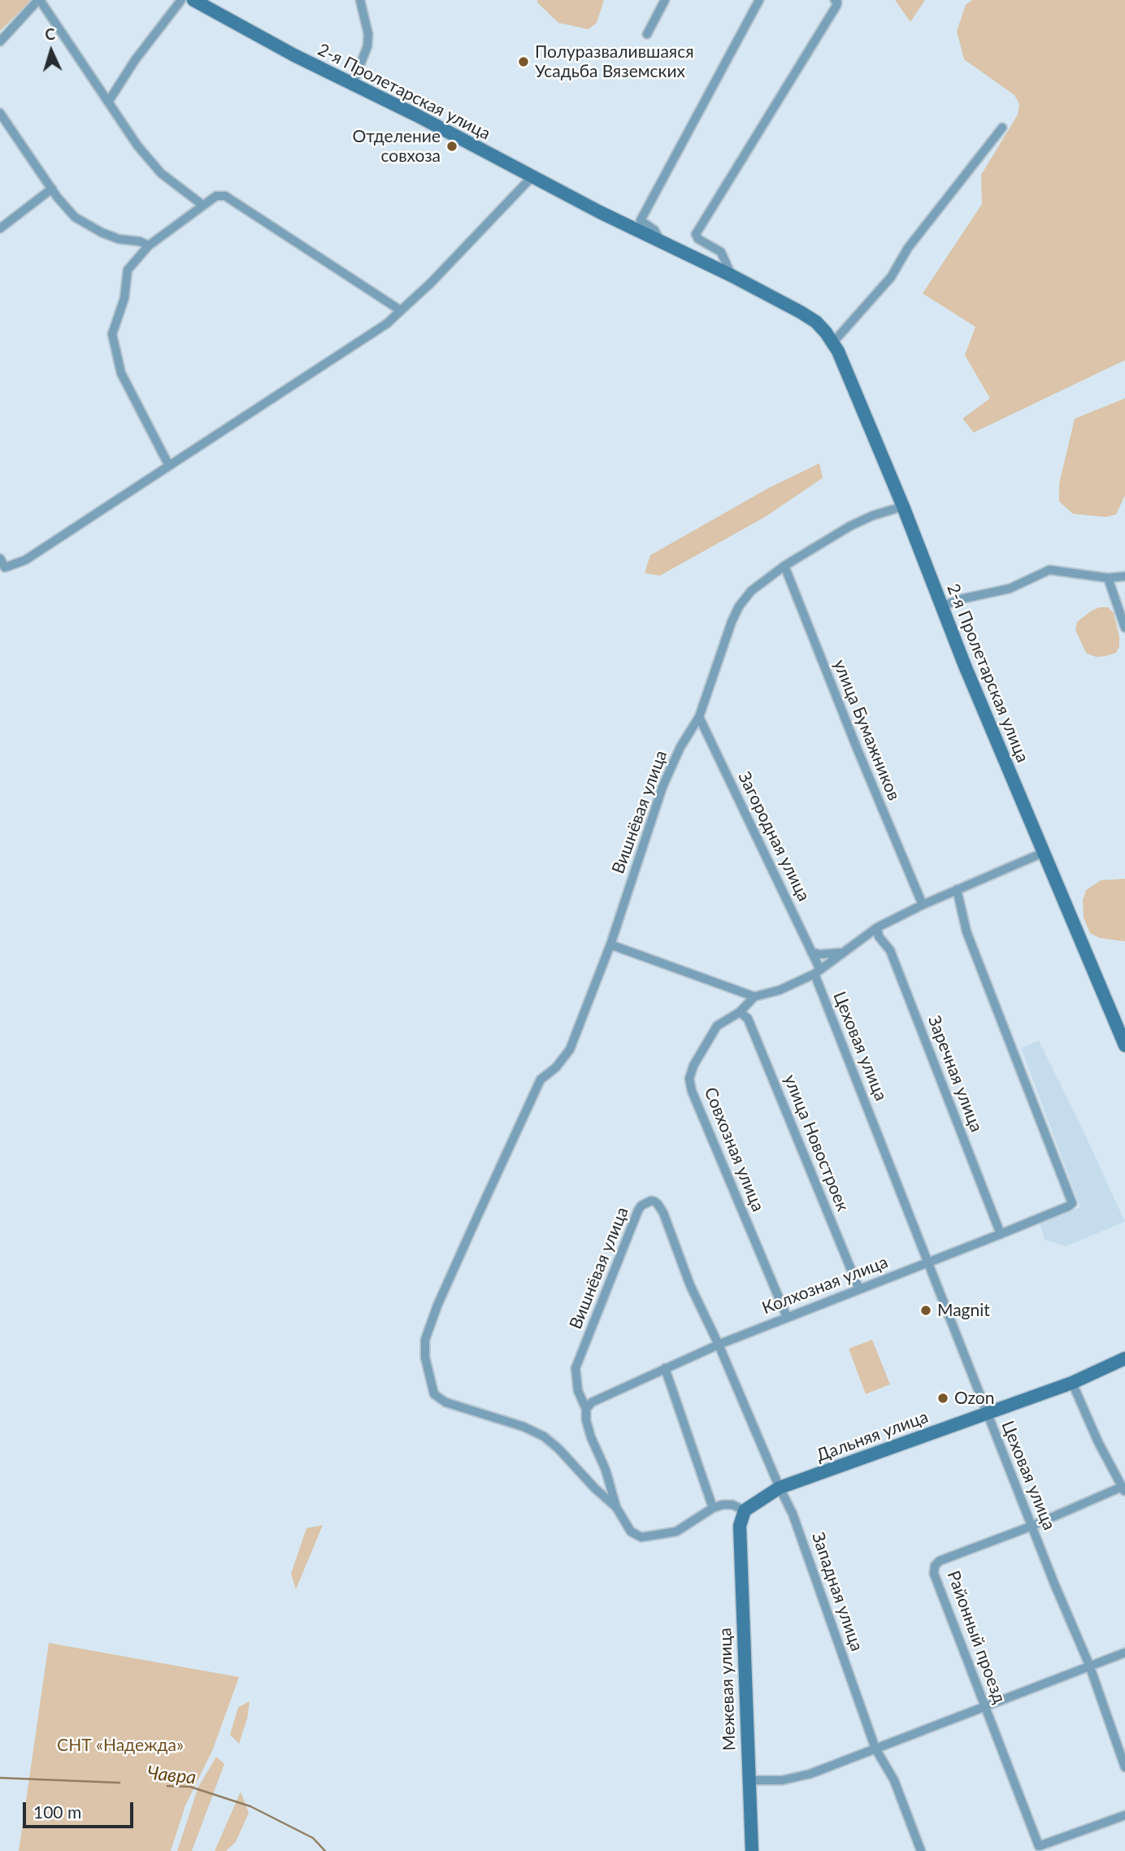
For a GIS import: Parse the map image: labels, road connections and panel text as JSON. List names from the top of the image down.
{
  "streets": {
    "main road": ["2-я Пролетарская улица", "Дальняя улица", "Межевая улица"],
    "street": [
      "улица Бумажников",
      "Вишнёвая улица",
      "Загородная улица",
      "Цеховая улица",
      "Заречная улица",
      "улица Новостроек",
      "Совхозная улица",
      "Колхозная улица",
      "Западная улица",
      "Районный проезд"
    ]
  },
  "crossings": [
    ["2-я Пролетарская улица", "Вишнёвая улица"],
    ["улица Бумажников", "Вишнёвая улица"],
    ["Вишнёвая улица", "Загородная улица"],
    ["Вишнёвая улица", "Колхозная улица"],
    ["Вишнёвая улица", "Западная улица"],
    ["Загородная улица", "Цеховая улица"],
    ["Цеховая улица", "Колхозная улица"],
    ["Цеховая улица", "Дальняя улица"],
    ["Цеховая улица", "Районный проезд"],
    ["Заречная улица", "Колхозная улица"],
    ["улица Новостроек", "Совхозная улица"],
    ["улица Новостроек", "Колхозная улица"],
    ["Совхозная улица", "Колхозная улица"],
    ["Колхозная улица", "Западная улица"],
    ["Дальняя улица", "Западная улица"],
    ["Дальняя улица", "Межевая улица"]
  ],
  "water": ["Чавра"],
  "parks": ["СНТ «Надежда»"],
  "places": [
    "Полуразвалившаяся Усадьба Вяземских",
    "Отделение совхоза",
    "Magnit",
    "Ozon"
  ],
  "scale_bar": "100 m",
  "north": "top"
}
